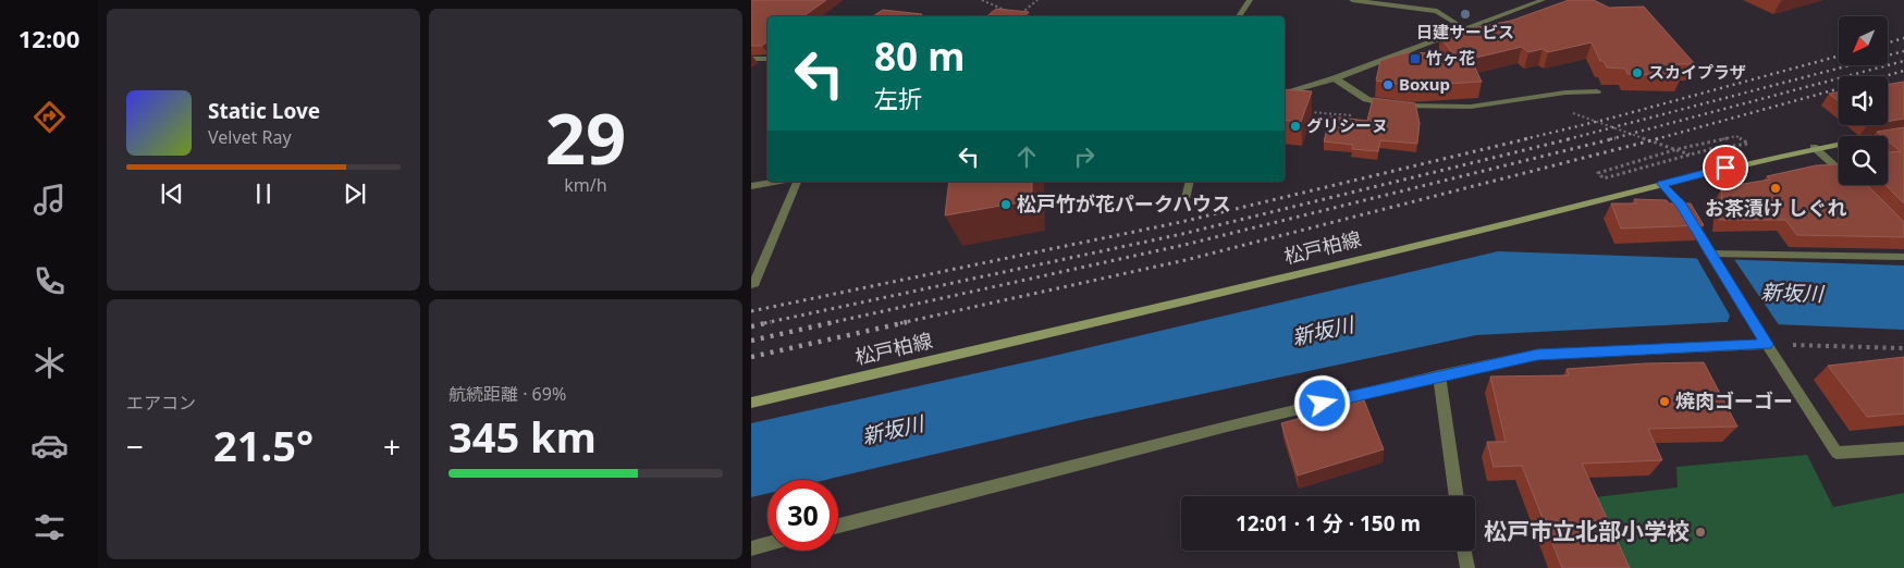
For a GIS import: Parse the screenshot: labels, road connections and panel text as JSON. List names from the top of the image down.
{
  "streets": {
    "main road": ["松戸柏線"]
  },
  "water": ["新坂川"],
  "places": {
    "other": [
      "日建サービス",
      "スカイプラザ",
      "Boxup",
      "グリシーヌ",
      "お茶漬け しぐれ",
      "松戸竹が花パークハウス",
      "焼肉ゴーゴー",
      "松戸市立北部小学校"
    ],
    "transit": ["竹ヶ花"]
  },
  "north": "bottom left",
  "page": {
    "tabs": "12:00",
    "tile": [
      ["29", "km/h"],
      "エアコン",
      ["航続距離 · 69%", "345 km"]
    ],
    "turn": ["80 m", "左折"],
    "song": ["Static Love", "Velvet Ray"],
    "heat": ["−", "21.5°", "+"],
    "limit": "30",
    "trip": "12:01 · 1 分 · 150 m"
  }
}
